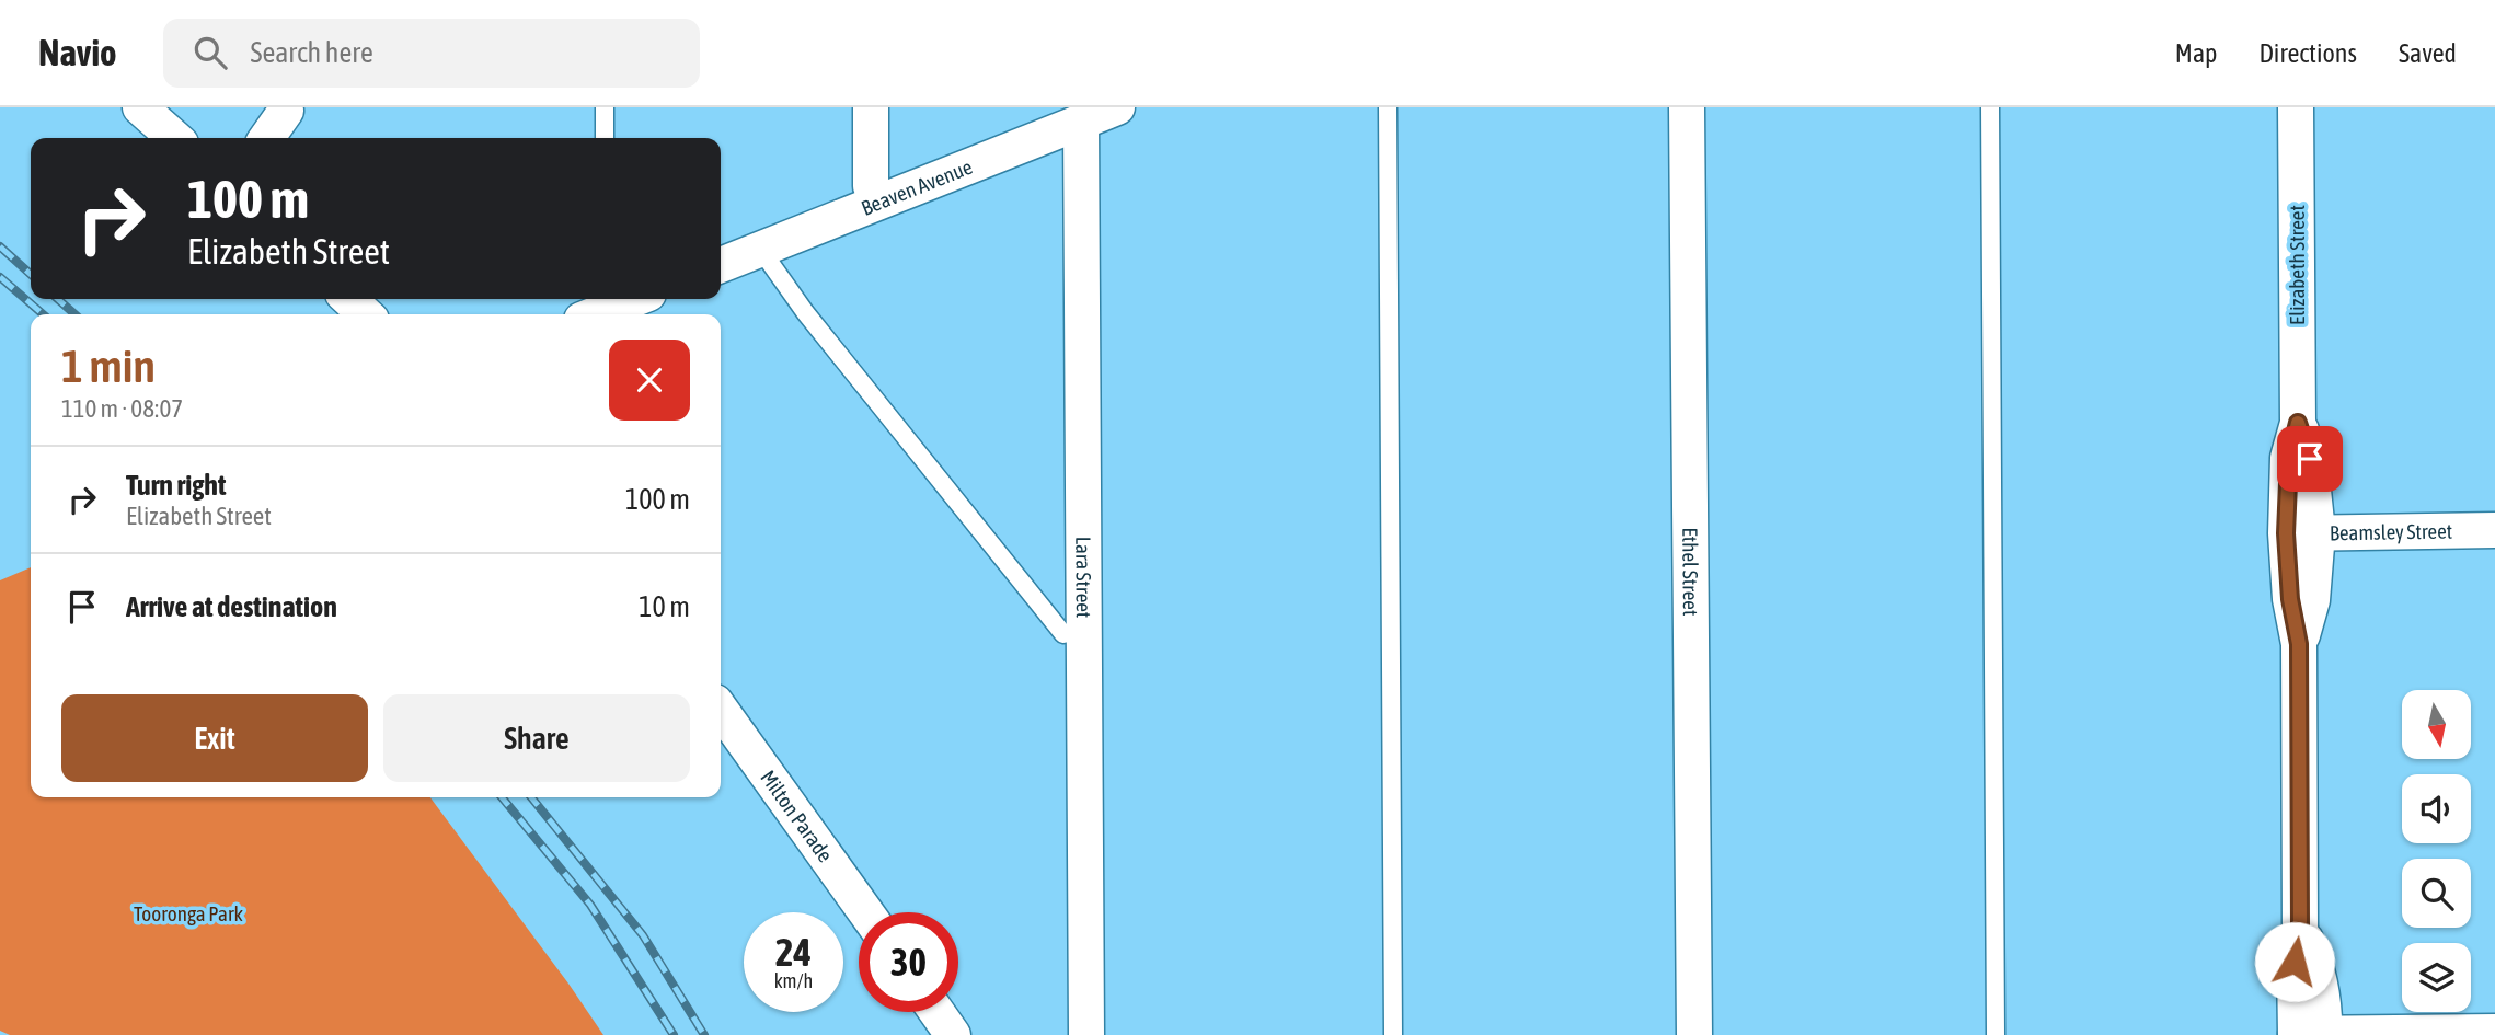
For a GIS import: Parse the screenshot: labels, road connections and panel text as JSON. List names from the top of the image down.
{
  "streets": {
    "street": [
      "Beaven Avenue",
      "Elizabeth Street",
      "Beamsley Street",
      "Ethel Street",
      "Lara Street",
      "Milton Parade"
    ]
  },
  "crossings": [
    ["Beaven Avenue", "Lara Street"],
    ["Elizabeth Street", "Beamsley Street"]
  ],
  "parks": ["Tooronga Park"],
  "north": "bottom",
  "page": {
    "header": "Navio",
    "search": "Search here",
    "nav": ["Map", "Directions", "Saved"],
    "turn": ["100 m", "Elizabeth Street"],
    "heading": ["1 min", "110 m · 08:07"],
    "list": [
      {
        "name": "Turn right",
        "note": "Elizabeth Street",
        "value": "100 m"
      },
      {
        "name": "Arrive at destination",
        "value": "10 m"
      }
    ],
    "buttons": ["Exit", "Share"],
    "speed": "24 km/h",
    "limit": "30"
  }
}
